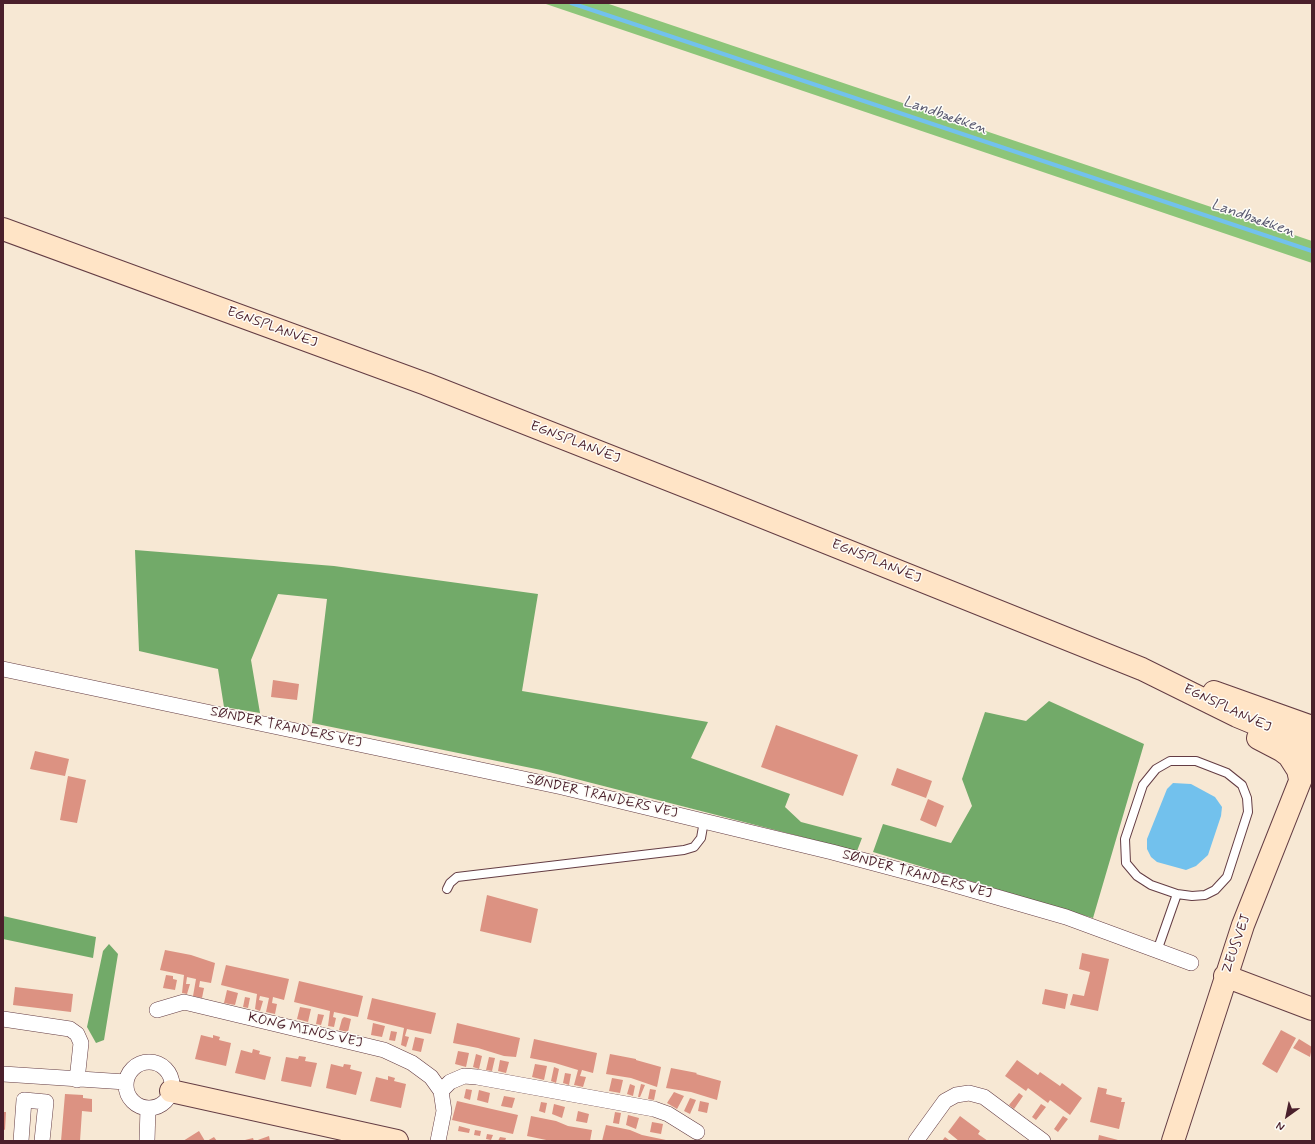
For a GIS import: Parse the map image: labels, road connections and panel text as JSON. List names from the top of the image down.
{
  "streets": {
    "main road": ["EGNSPLANVEJ", "ZEUSVEJ"],
    "street": ["SØNDER TRANDERS VEJ", "KONG MINOS VEJ"]
  },
  "water": ["Landbækken"],
  "north": "bottom left"
}
